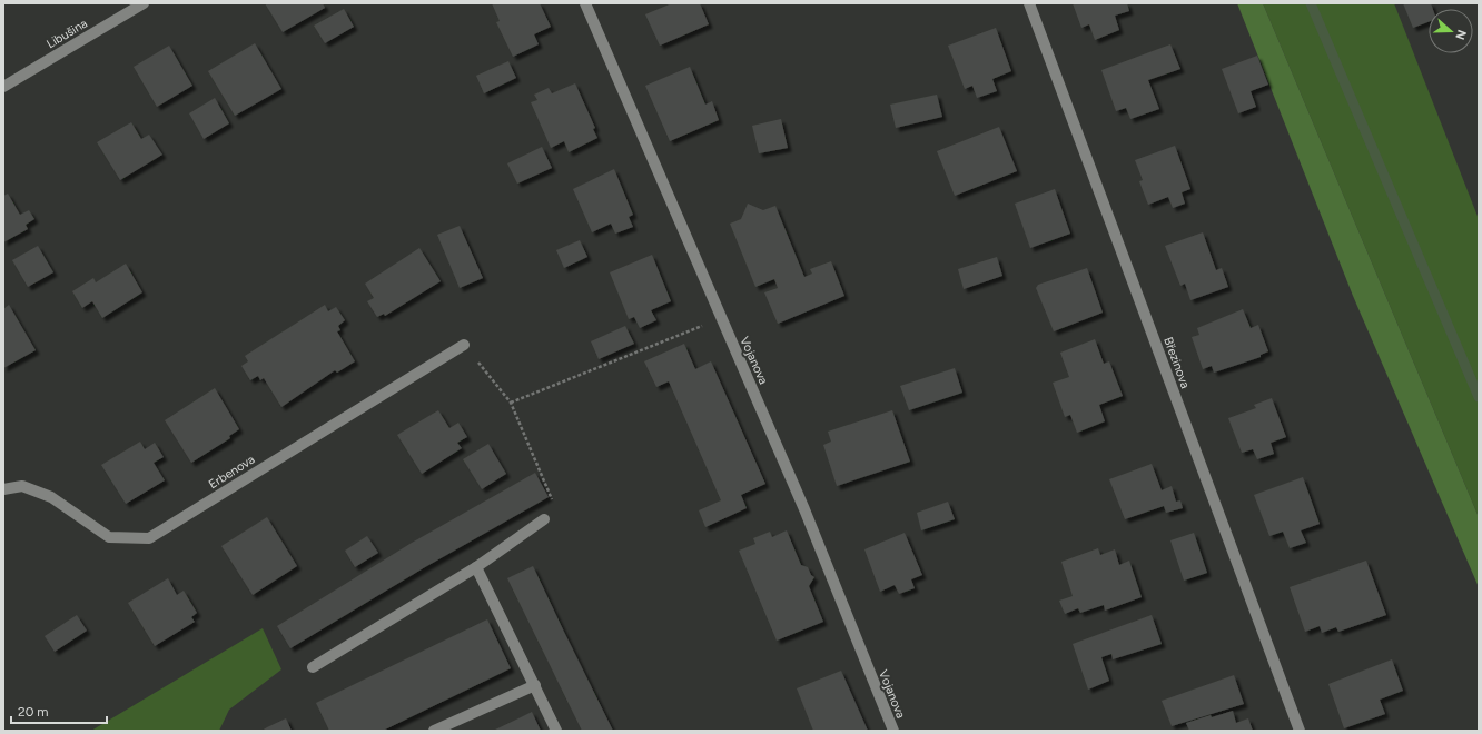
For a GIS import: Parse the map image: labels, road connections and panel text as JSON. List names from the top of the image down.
{
  "streets": {
    "street": [
      "Libušina",
      "Vojanova",
      "Březinova",
      "Erbenova"
    ]
  },
  "scale_bar": "20 m",
  "north": "right"
}
